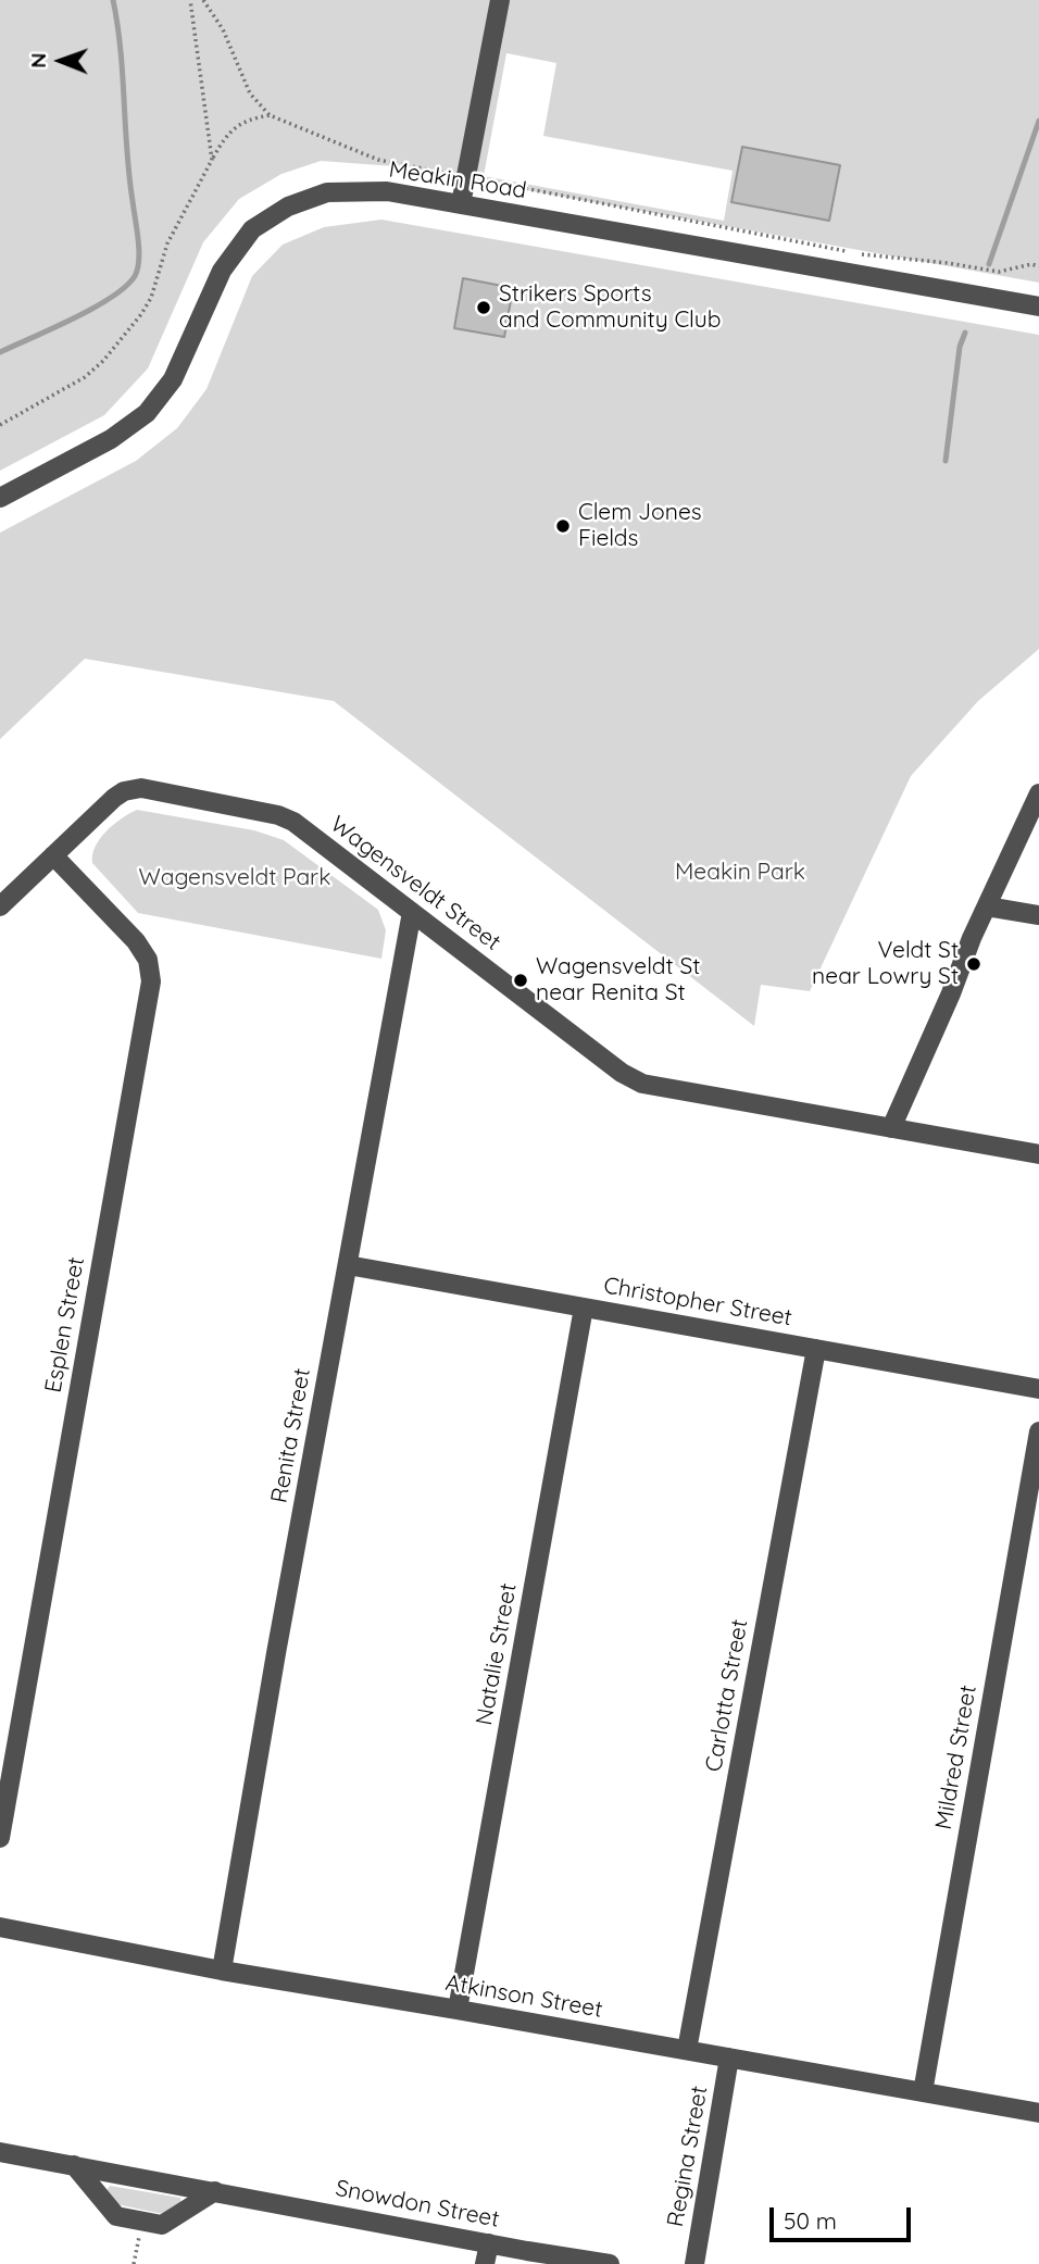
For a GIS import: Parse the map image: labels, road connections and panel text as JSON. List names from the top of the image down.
{
  "streets": {
    "street": [
      "Meakin Road",
      "Wagensveldt Street",
      "Christopher Street",
      "Esplen Street",
      "Renita Street",
      "Natalie Street",
      "Carlotta Street",
      "Mildred Street",
      "Atkinson Street",
      "Regina Street",
      "Snowdon Street"
    ]
  },
  "crossings": [
    ["Wagensveldt Street", "Esplen Street"],
    ["Wagensveldt Street", "Renita Street"],
    ["Christopher Street", "Renita Street"],
    ["Christopher Street", "Natalie Street"],
    ["Christopher Street", "Carlotta Street"],
    ["Renita Street", "Atkinson Street"],
    ["Natalie Street", "Atkinson Street"],
    ["Carlotta Street", "Atkinson Street"],
    ["Mildred Street", "Atkinson Street"],
    ["Atkinson Street", "Regina Street"]
  ],
  "parks": ["Meakin Park", "Wagensveldt Park"],
  "places": [
    "Strikers Sports and Community Club",
    "Clem Jones Fields",
    "Veldt St near Lowry St",
    "Wagensveldt St near Renita St"
  ],
  "scale_bar": "50 m",
  "north": "left"
}
